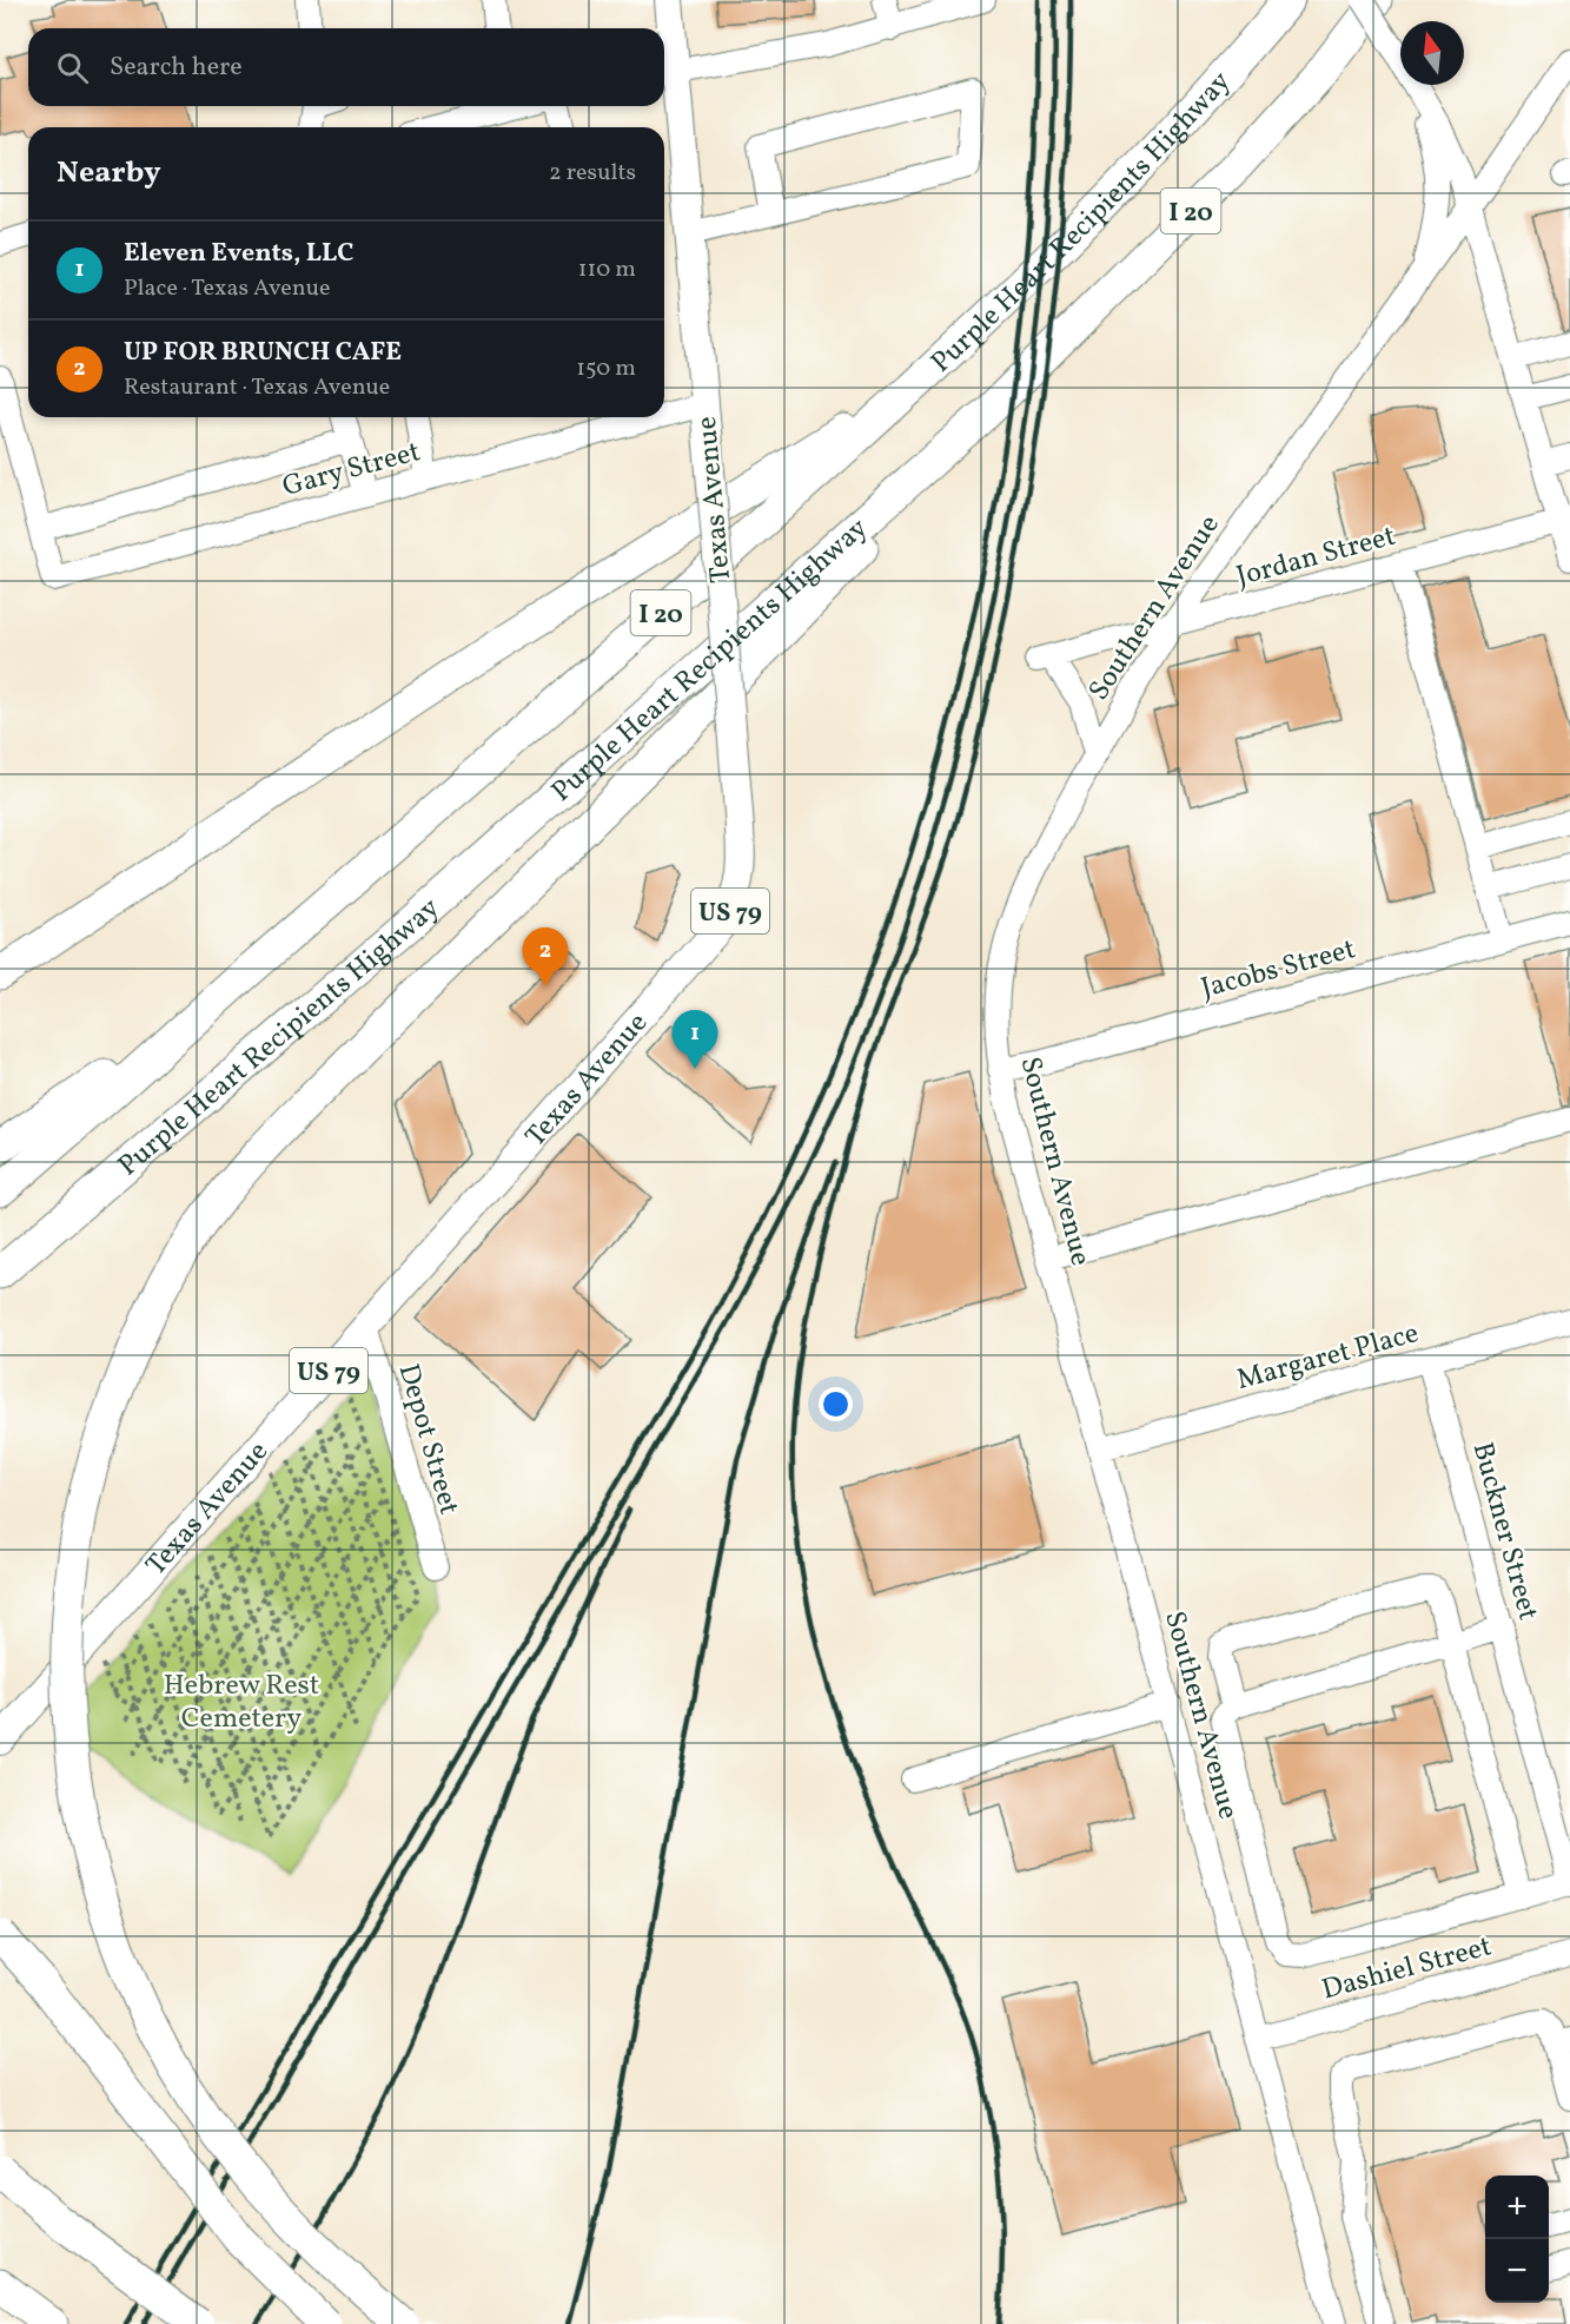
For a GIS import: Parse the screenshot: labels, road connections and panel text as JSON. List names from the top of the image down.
{
  "streets": {
    "highway": ["I 20", "Purple Heart Recipients Highway"],
    "main road": ["Texas Avenue", "US 79"],
    "street": [
      "Gary Street",
      "Jordan Street",
      "Southern Avenue",
      "Jacobs Street",
      "Margaret Place",
      "Depot Street",
      "Buckner Street",
      "Dashiel Street"
    ]
  },
  "crossings": [
    ["Gary Street", "Texas Avenue"],
    ["Texas Avenue", "Depot Street"],
    ["Jordan Street", "Southern Avenue"],
    ["Southern Avenue", "Jacobs Street"],
    ["Southern Avenue", "Margaret Place"],
    ["Southern Avenue", "Dashiel Street"],
    ["Margaret Place", "Buckner Street"]
  ],
  "parks": ["Hebrew Rest Cemetery"],
  "north": "top",
  "page": {
    "search": "Search here",
    "heading": ["Nearby", "2 results"],
    "list": [
      {
        "mark": "1",
        "name": "Eleven Events, LLC",
        "note": "Place · Texas Avenue",
        "value": "110 m"
      },
      {
        "mark": "2",
        "name": "UP FOR BRUNCH CAFE",
        "note": "Restaurant · Texas Avenue",
        "value": "150 m"
      }
    ],
    "pins": ["2", "1"],
    "map_buttons": ["+", "−"]
  }
}
